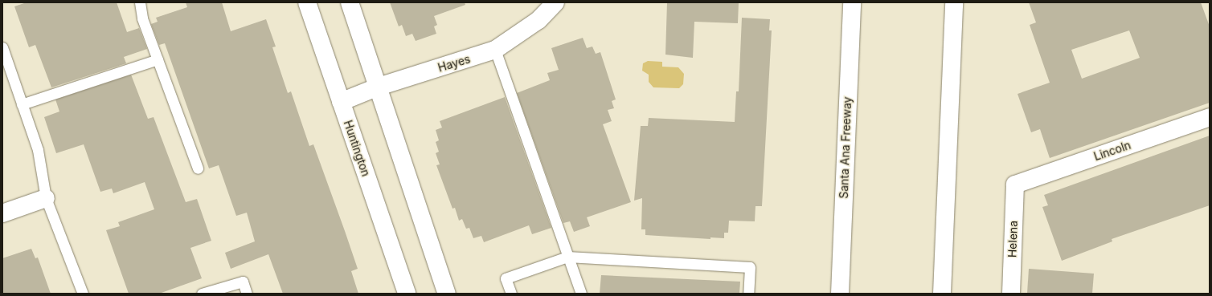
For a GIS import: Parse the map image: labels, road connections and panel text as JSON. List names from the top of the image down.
{
  "streets": {
    "main road": [
      "Hayes",
      "Santa Ana Freeway",
      "Huntington",
      "Lincoln",
      "Helena"
    ]
  },
  "crossings": [
    ["Hayes", "Huntington"],
    ["Lincoln", "Helena"]
  ]
}
